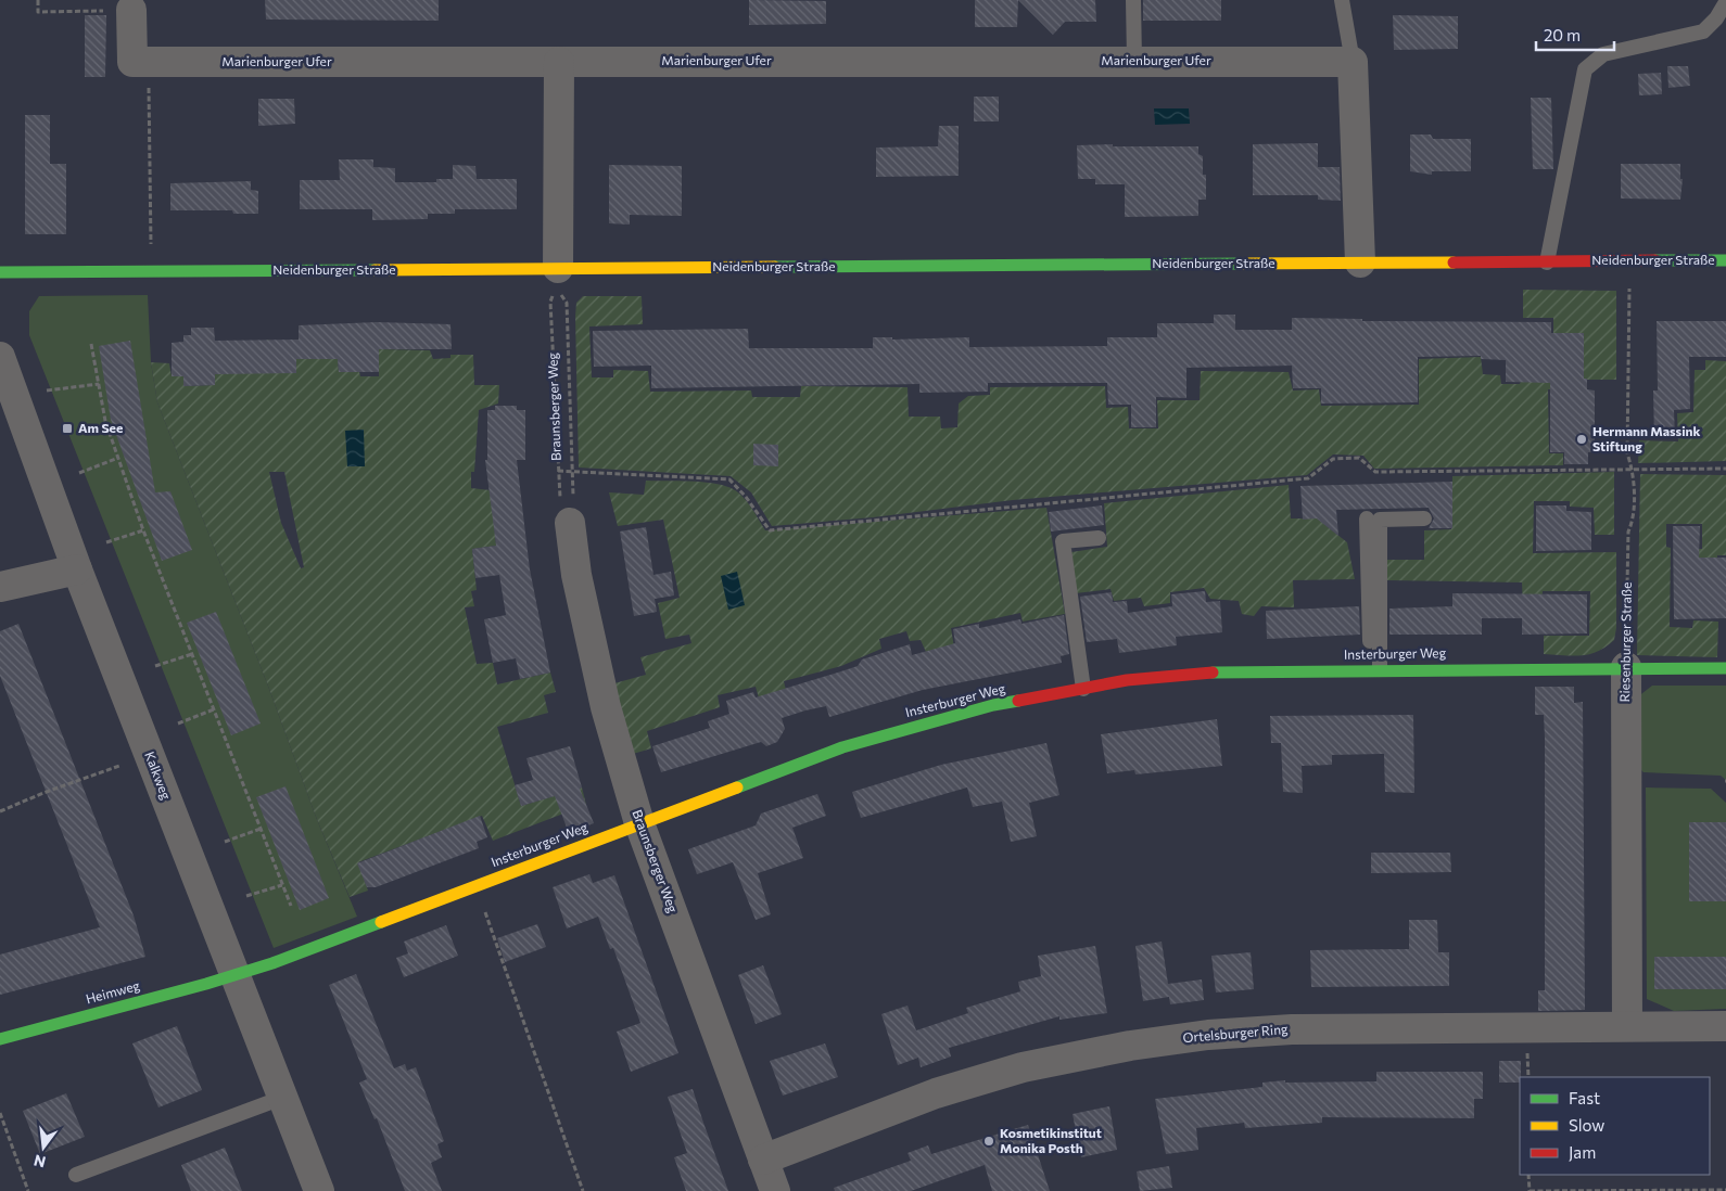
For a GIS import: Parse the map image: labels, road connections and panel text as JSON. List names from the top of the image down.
{
  "streets": {
    "street": [
      "Marienburger Ufer",
      "Neidenburger Straße",
      "Braunsberger Weg",
      "Riesenburger Straße",
      "Insterburger Weg",
      "Kalkweg",
      "Heimweg",
      "Ortelsburger Ring"
    ]
  },
  "crossings": [
    ["Neidenburger Straße", "Riesenburger Straße"],
    ["Braunsberger Weg", "Insterburger Weg"],
    ["Braunsberger Weg", "Ortelsburger Ring"],
    ["Riesenburger Straße", "Insterburger Weg"],
    ["Riesenburger Straße", "Ortelsburger Ring"],
    ["Insterburger Weg", "Kalkweg"],
    ["Insterburger Weg", "Heimweg"],
    ["Kalkweg", "Heimweg"]
  ],
  "places": {
    "transit": ["Am See"],
    "other": ["Hermann Massink Stiftung", "Kosmetikinstitut Monika Posth"]
  },
  "legend": ["Fast", "Slow", "Jam"],
  "scale_bar": "20 m",
  "north": "bottom"
}
